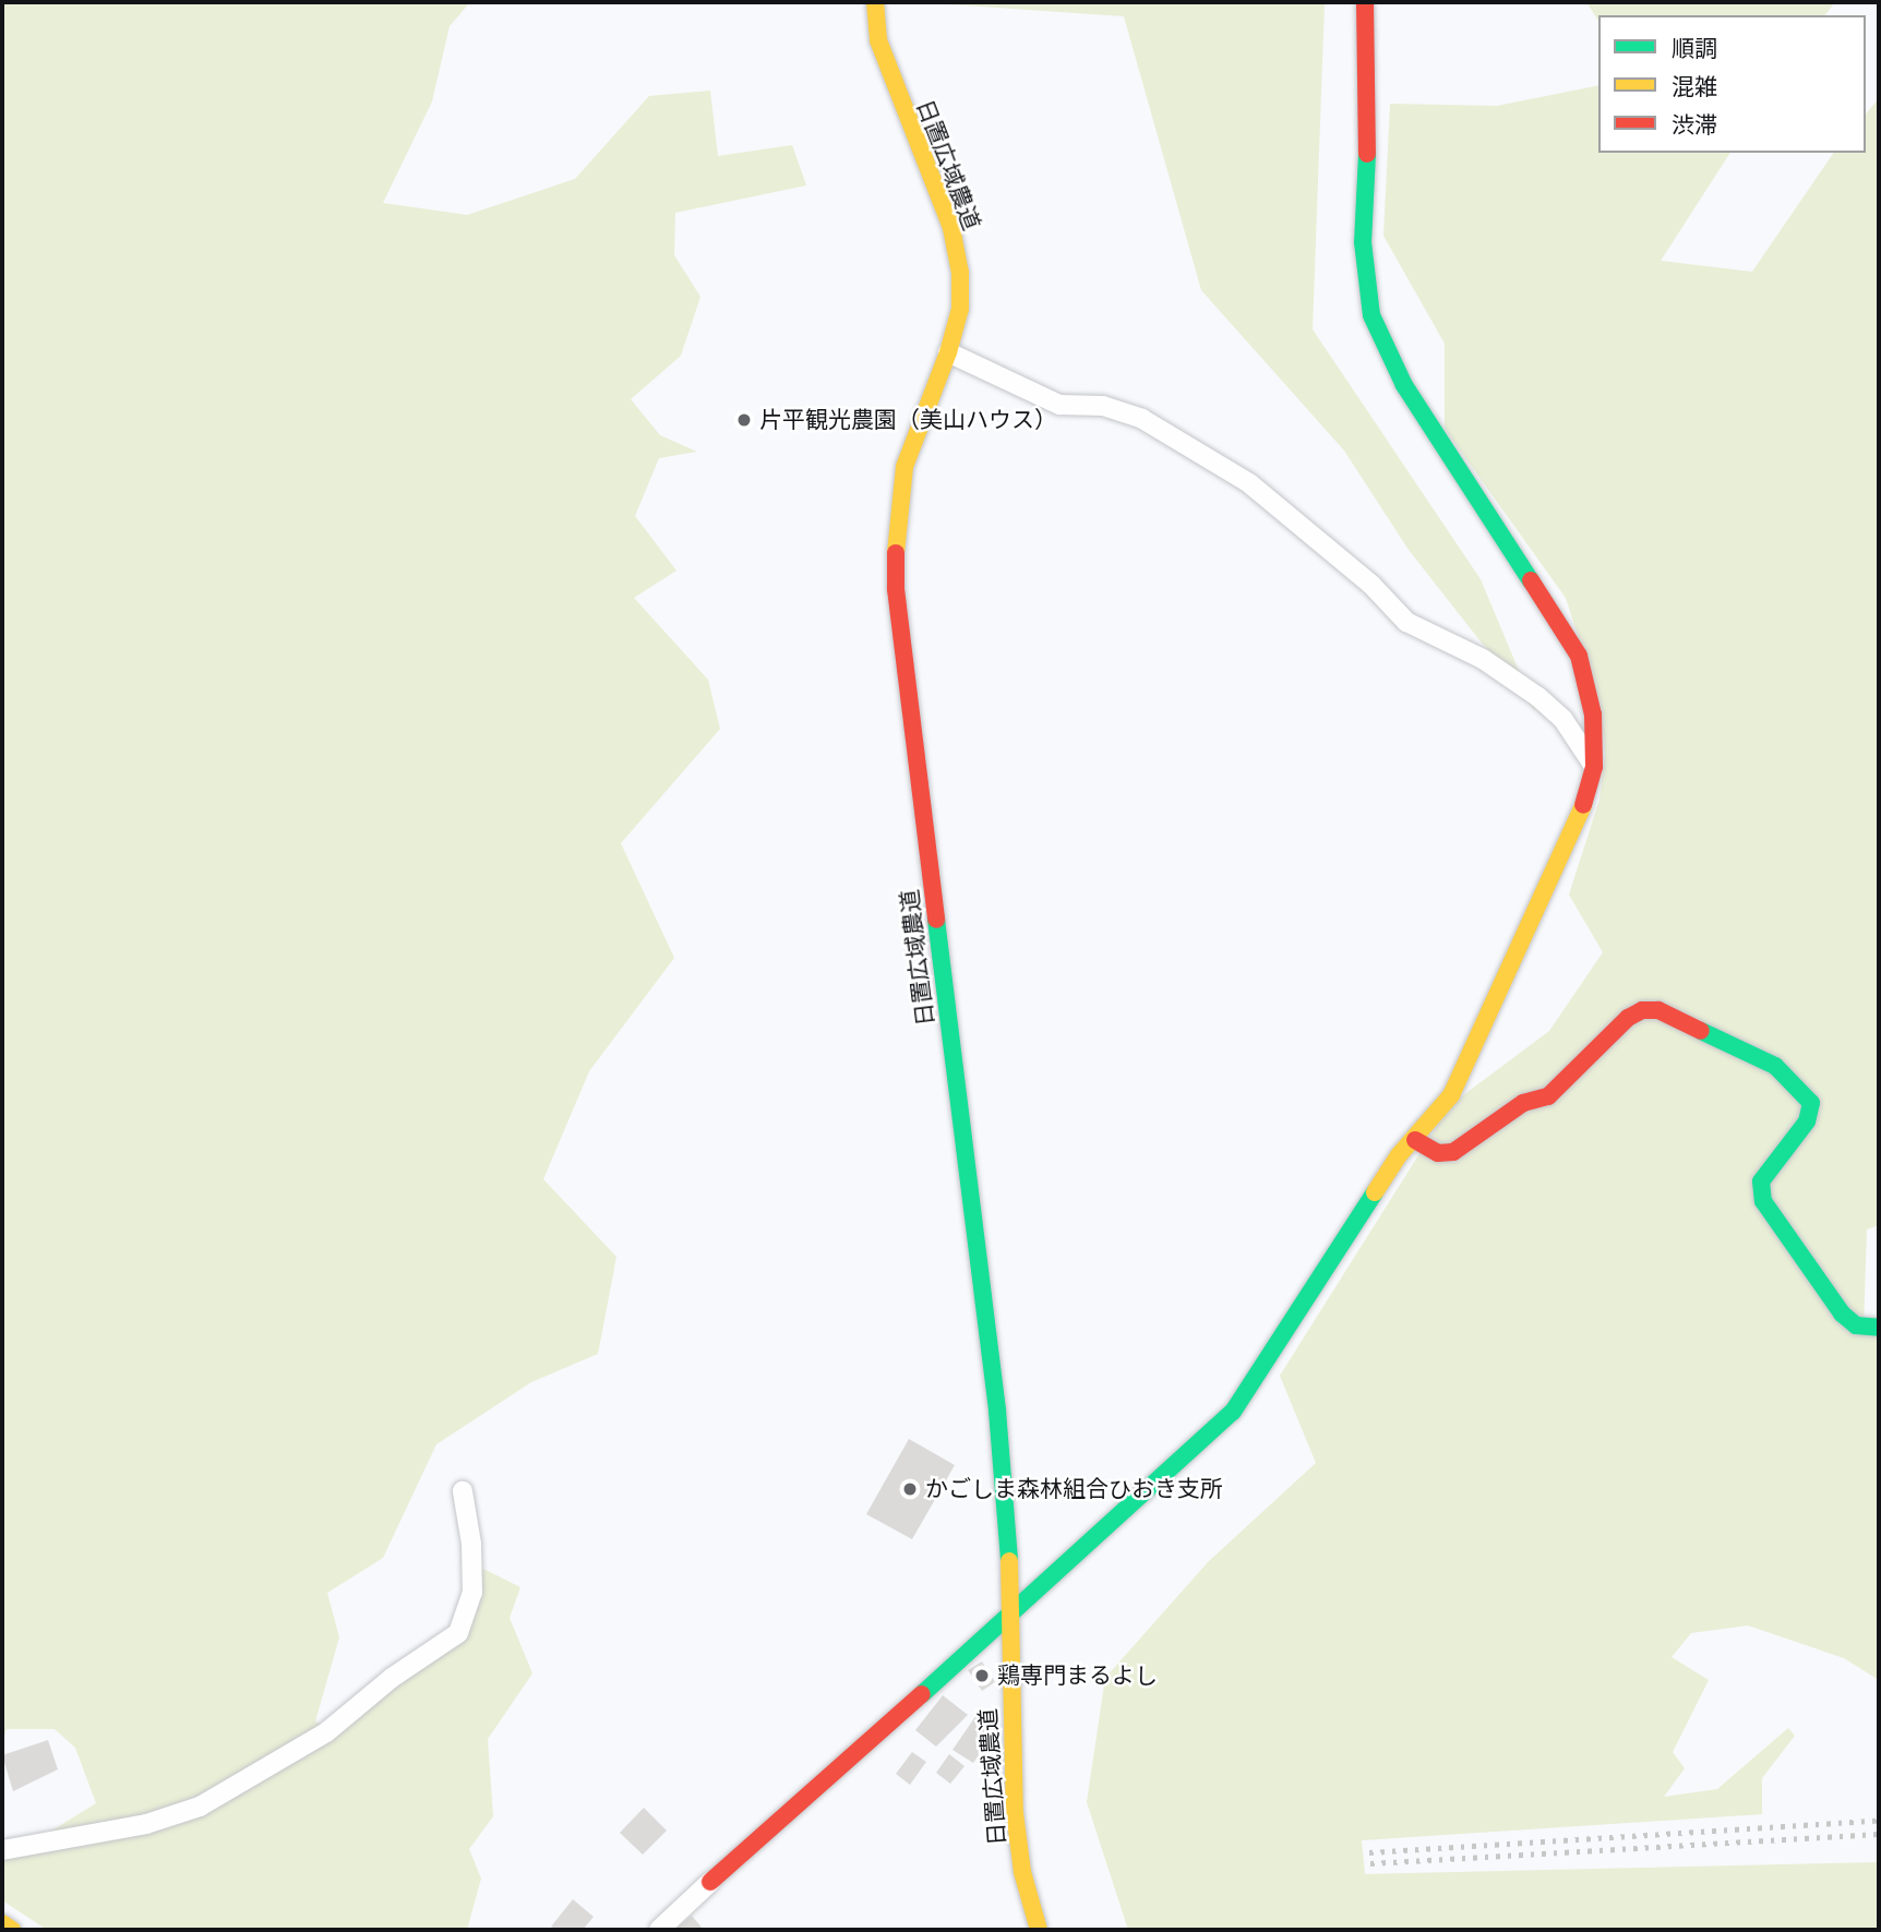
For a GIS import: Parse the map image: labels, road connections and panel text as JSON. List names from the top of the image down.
{
  "streets": {
    "street": ["日置広域農道"]
  },
  "places": ["片平観光農園（美山ハウス）", "かごしま森林組合ひおき支所", "鶏専門まるよし"],
  "legend": ["順調", "混雑", "渋滞"]
}
